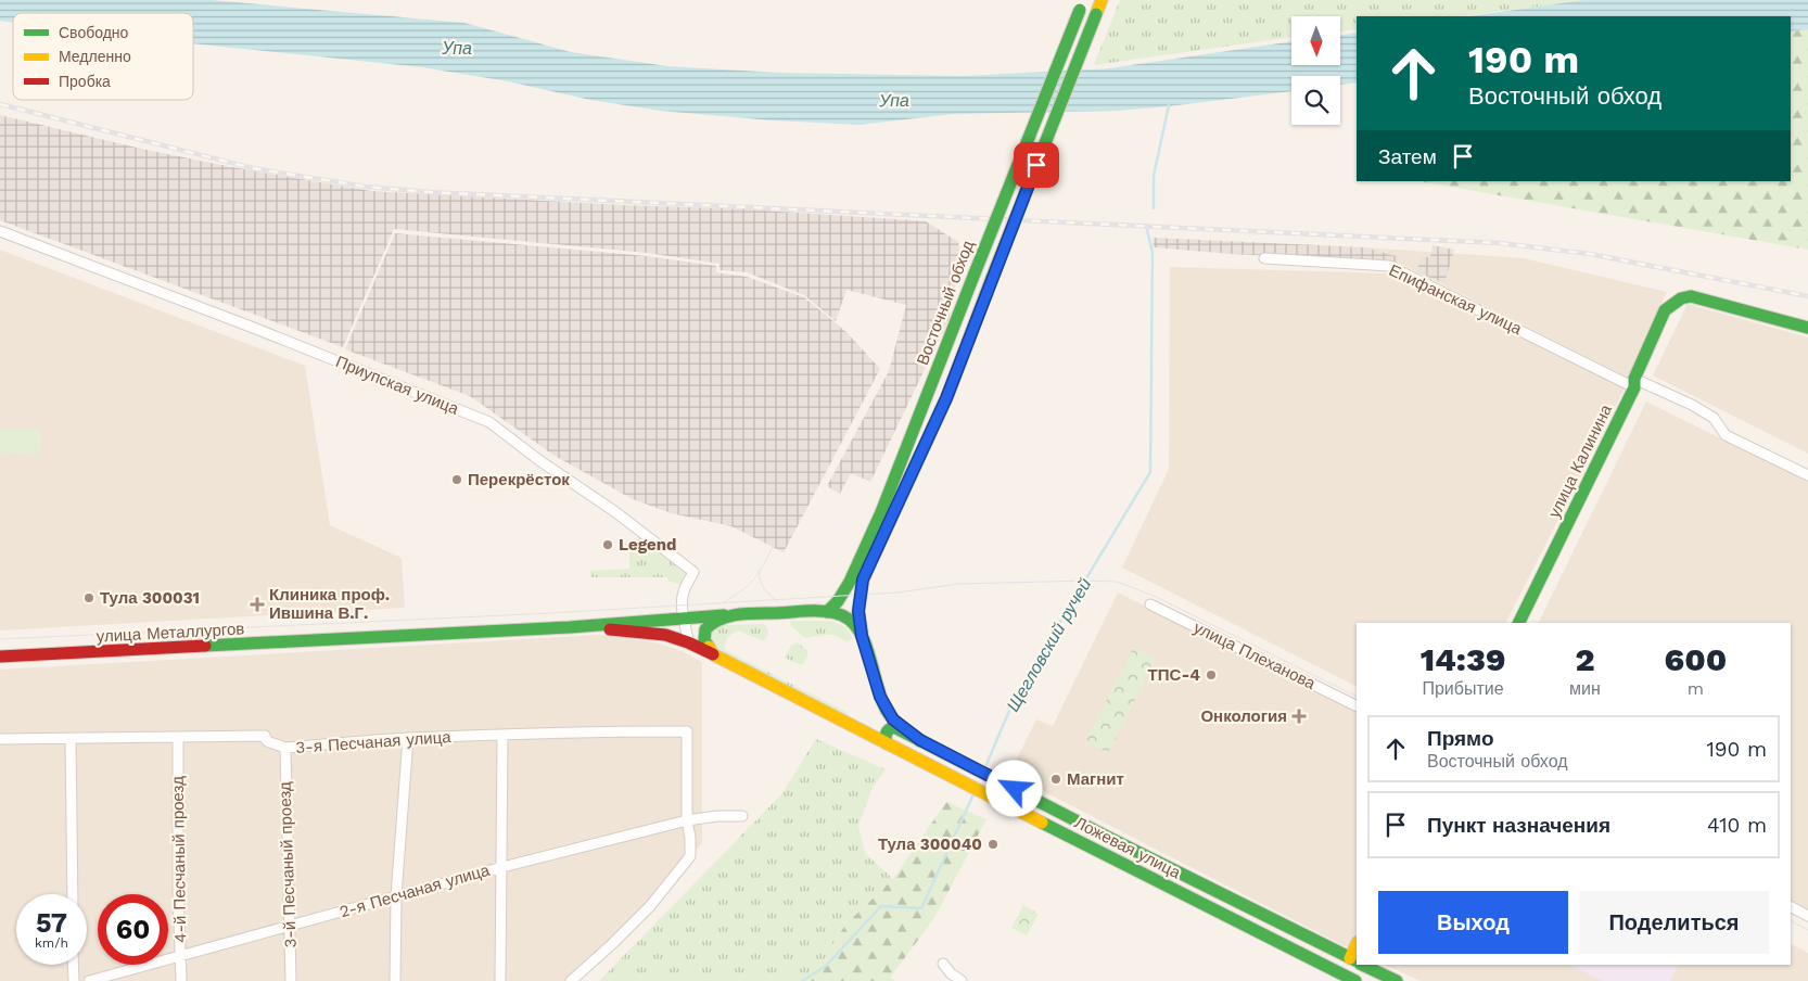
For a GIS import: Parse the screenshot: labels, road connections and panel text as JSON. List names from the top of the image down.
{
  "streets": {
    "main road": [
      "Восточный обход",
      "улица Калинина",
      "улица Металлургов",
      "Ложевая улица"
    ],
    "street": [
      "Епифанская улица",
      "Приупская улица",
      "улица Плеханова",
      "3-я Песчаная улица",
      "4-й Песчаный проезд",
      "3-й Песчаный проезд",
      "2-я Песчаная улица"
    ]
  },
  "crossings": [
    ["Епифанская улица", "улица Калинина"],
    ["Восточный обход", "Ложевая улица"],
    ["Приупская улица", "улица Металлургов"],
    ["улица Металлургов", "Ложевая улица"],
    ["3-я Песчаная улица", "4-й Песчаный проезд"],
    ["3-я Песчаная улица", "3-й Песчаный проезд"],
    ["3-я Песчаная улица", "2-я Песчаная улица"],
    ["4-й Песчаный проезд", "2-я Песчаная улица"],
    ["3-й Песчаный проезд", "2-я Песчаная улица"]
  ],
  "water": ["Упа", "Щегловский ручей"],
  "places": {
    "other": [
      "Перекрёсток",
      "Legend",
      "Тула 300031",
      "ТПС-4",
      "Магнит",
      "Тула 300040"
    ],
    "health": ["Клиника проф. Ившина В.Г.", "Онкология"]
  },
  "legend": ["Свободно", "Медленно", "Пробка"],
  "north": "bottom",
  "page": {
    "turn": ["190 m", "Восточный обход"],
    "then": "Затем",
    "eta": [
      "14:39",
      "Прибытие",
      "2",
      "мин",
      "600",
      "m"
    ],
    "list": [
      {
        "name": "Прямо",
        "note": "Восточный обход",
        "value": "190 m"
      },
      {
        "name": "Пункт назначения",
        "value": "410 m"
      }
    ],
    "buttons": ["Выход", "Поделиться"],
    "speed": "57 km/h",
    "limit": "60"
  }
}
